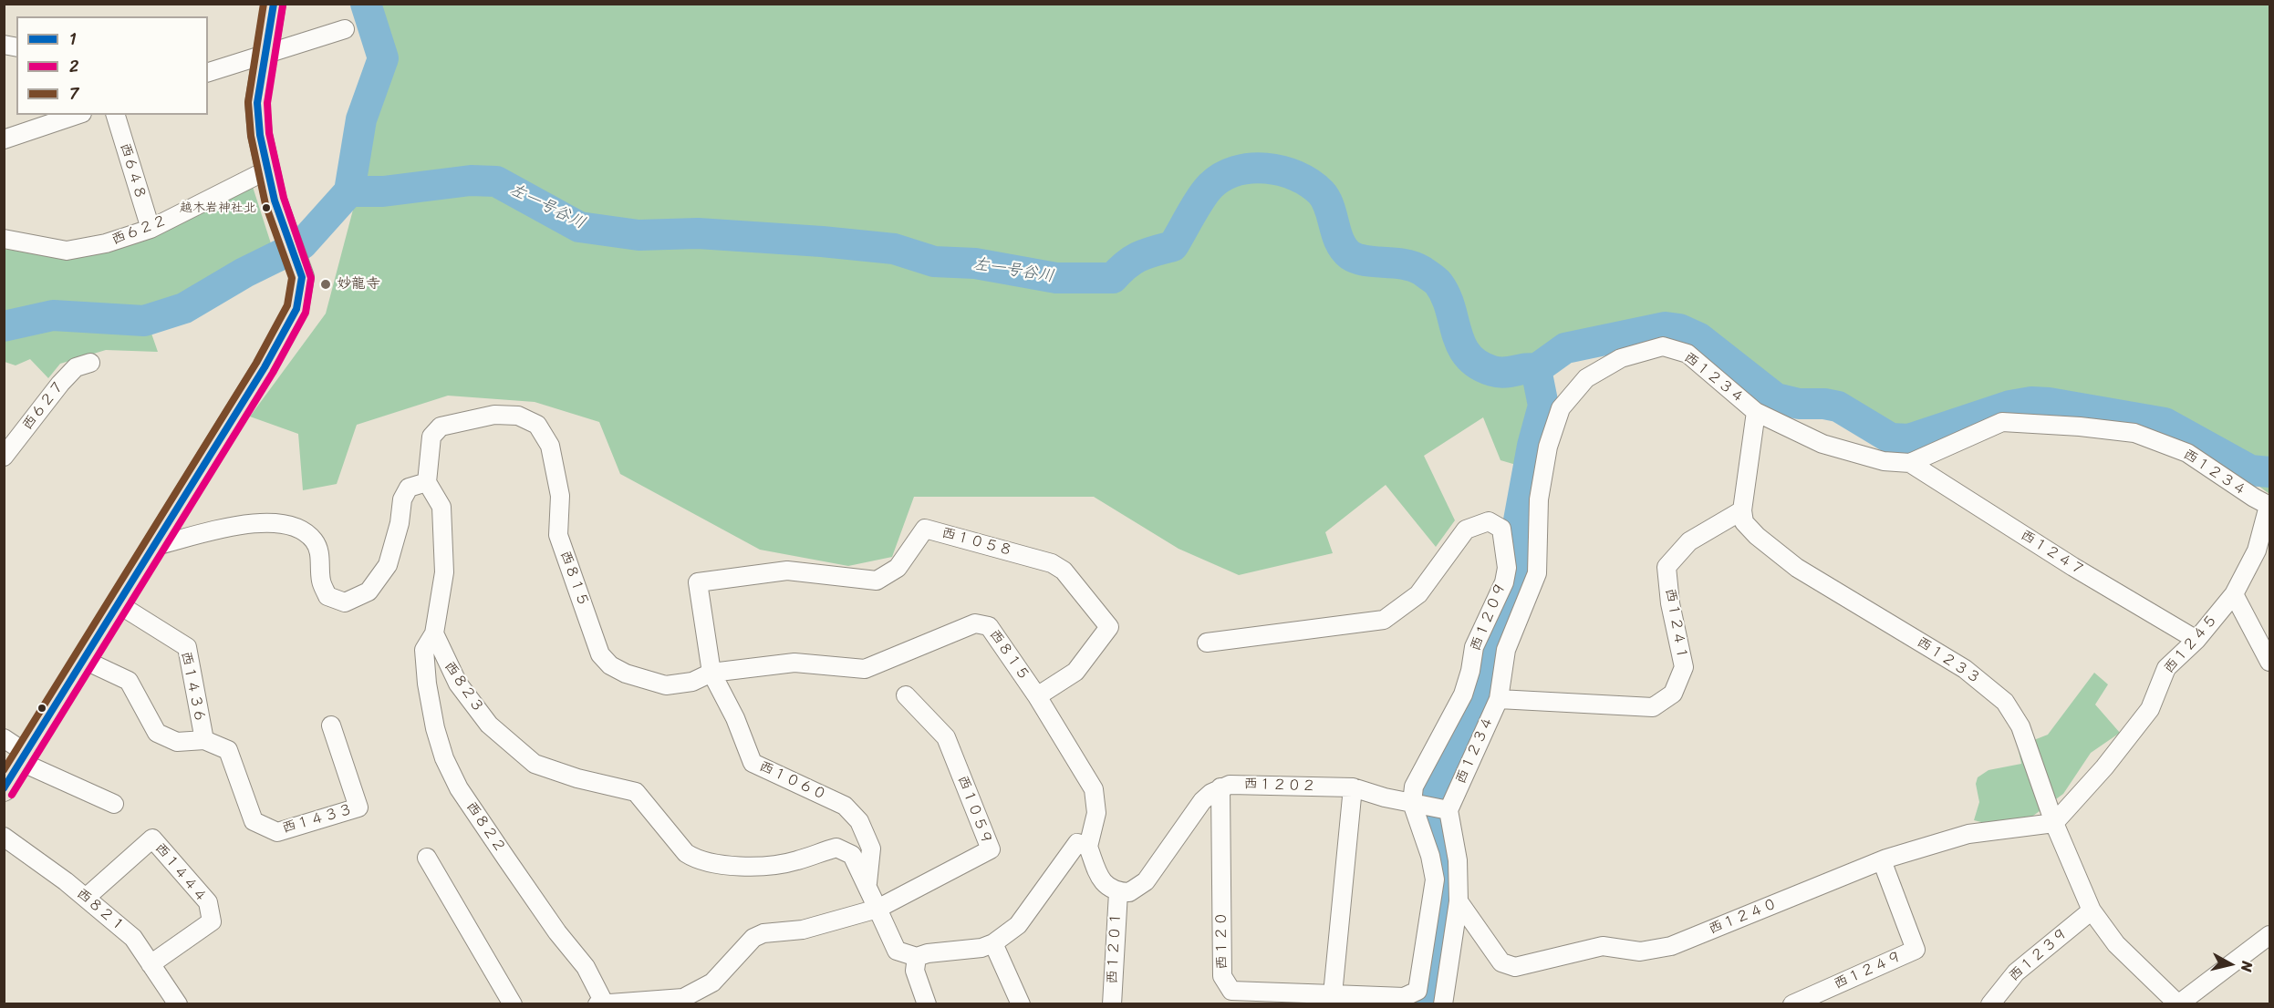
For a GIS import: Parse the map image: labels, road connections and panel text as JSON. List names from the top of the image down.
{
  "streets": {
    "street": [
      "西６４８",
      "西６２２",
      "西１２３４",
      "西６２７",
      "西１０５８",
      "西１２４７",
      "西８１５",
      "西１２０９",
      "西１２４１",
      "西１２４５",
      "西１２３３",
      "西１４３６",
      "西８２３",
      "西１０６０",
      "西１２０２",
      "西１０５９",
      "西１４３３",
      "西８２２",
      "西１４４４",
      "西８２１",
      "西１２４０",
      "西１２０",
      "西１２０１",
      "西１２３９",
      "西１２４９"
    ]
  },
  "crossings": [
    ["西６４８", "西６２２"],
    ["西１２３４", "西１２４７"],
    ["西１２３４", "西１２０９"],
    ["西１２３４", "西１２４１"],
    ["西１２３４", "西１２４５"],
    ["西１２３４", "西１２０２"],
    ["西１２３４", "西１２０"],
    ["西１０５８", "西８１５"],
    ["西１０５８", "西１０６０"],
    ["西１２４７", "西１２４５"],
    ["西８１５", "西１０６０"],
    ["西１２０９", "西１２０２"],
    ["西１２０９", "西１２０"],
    ["西１２４１", "西１２３３"],
    ["西１２４５", "西１２３３"],
    ["西１２４５", "西１２４０"],
    ["西１２３３", "西１２４０"],
    ["西１２３３", "西１２３９"],
    ["西１４３６", "西１４３３"],
    ["西８２３", "西１０６０"],
    ["西８２３", "西１０５９"],
    ["西８２３", "西８２２"],
    ["西１２０２", "西１２０"],
    ["西１２０２", "西１２０１"],
    ["西１４４４", "西８２１"],
    ["西１２４０", "西１２４９"]
  ],
  "water": ["左一号谷川"],
  "places": ["越木岩神社北", "妙龍寺"],
  "lines": ["transit line 1", "transit line 7", "transit line 2"],
  "legend": ["1", "2", "7"],
  "north": "right"
}
